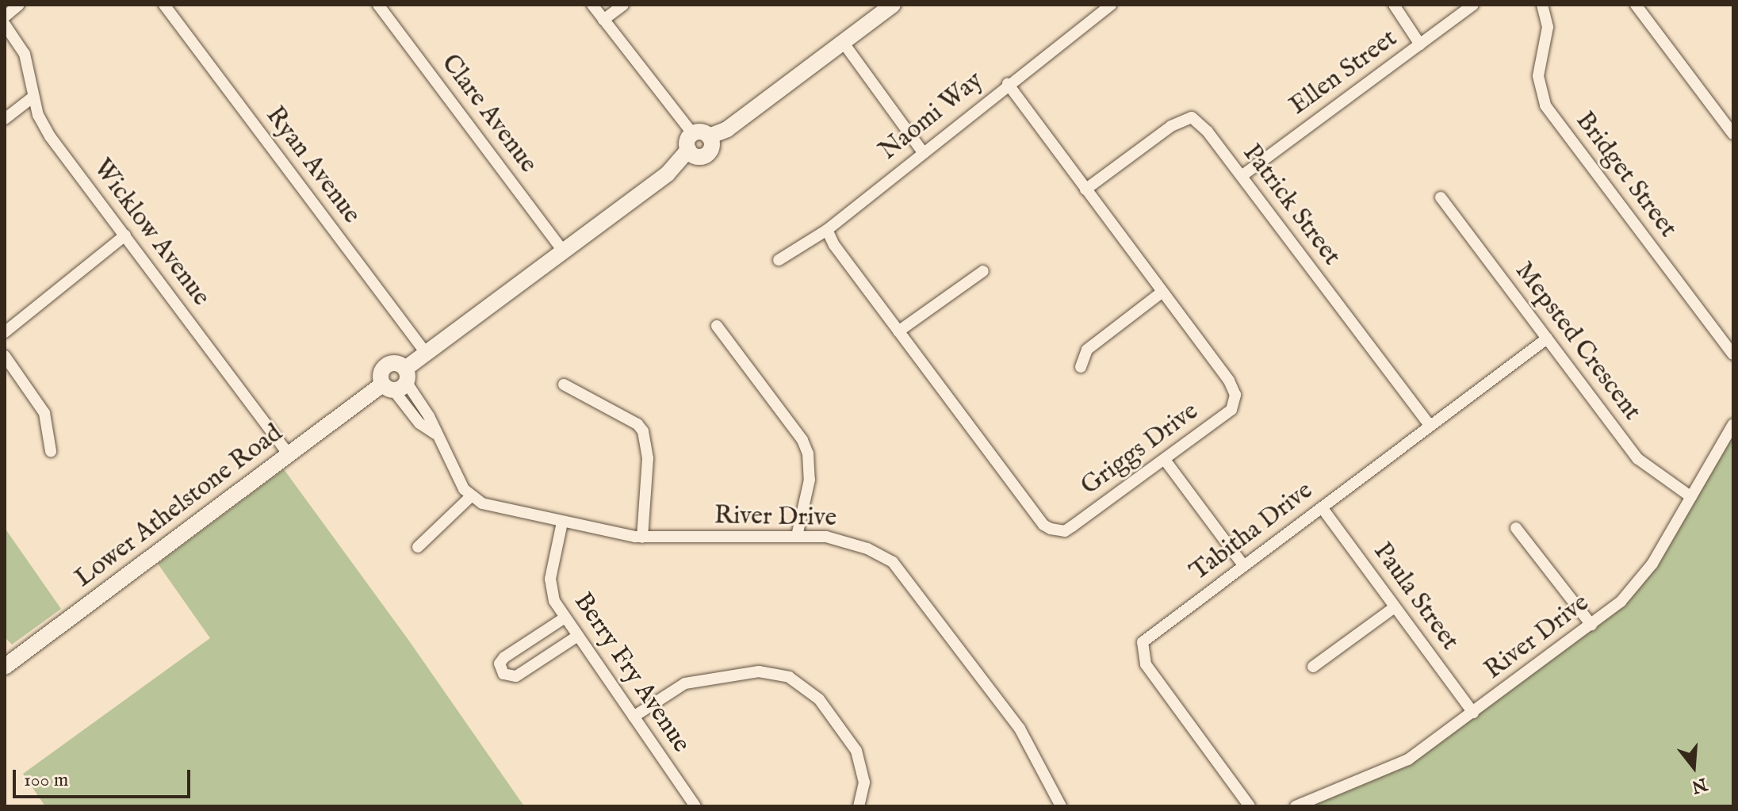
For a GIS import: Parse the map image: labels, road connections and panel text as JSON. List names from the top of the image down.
{
  "streets": {
    "street": [
      "Ellen Street",
      "Clare Avenue",
      "Naomi Way",
      "Ryan Avenue",
      "Bridget Street",
      "Patrick Street",
      "Wicklow Avenue",
      "Mepsted Crescent",
      "Griggs Drive",
      "Lower Athelstone Road",
      "River Drive",
      "Tabitha Drive",
      "Paula Street",
      "Berry Fry Avenue"
    ]
  },
  "crossings": [
    ["Ellen Street", "Patrick Street"],
    ["Clare Avenue", "Lower Athelstone Road"],
    ["Naomi Way", "Griggs Drive"],
    ["Ryan Avenue", "Lower Athelstone Road"],
    ["Patrick Street", "Griggs Drive"],
    ["Patrick Street", "Tabitha Drive"],
    ["Wicklow Avenue", "Lower Athelstone Road"],
    ["Mepsted Crescent", "River Drive"],
    ["Mepsted Crescent", "Tabitha Drive"],
    ["River Drive", "Paula Street"],
    ["River Drive", "Berry Fry Avenue"],
    ["Tabitha Drive", "Paula Street"]
  ],
  "scale_bar": "100 m",
  "north": "bottom"
}
